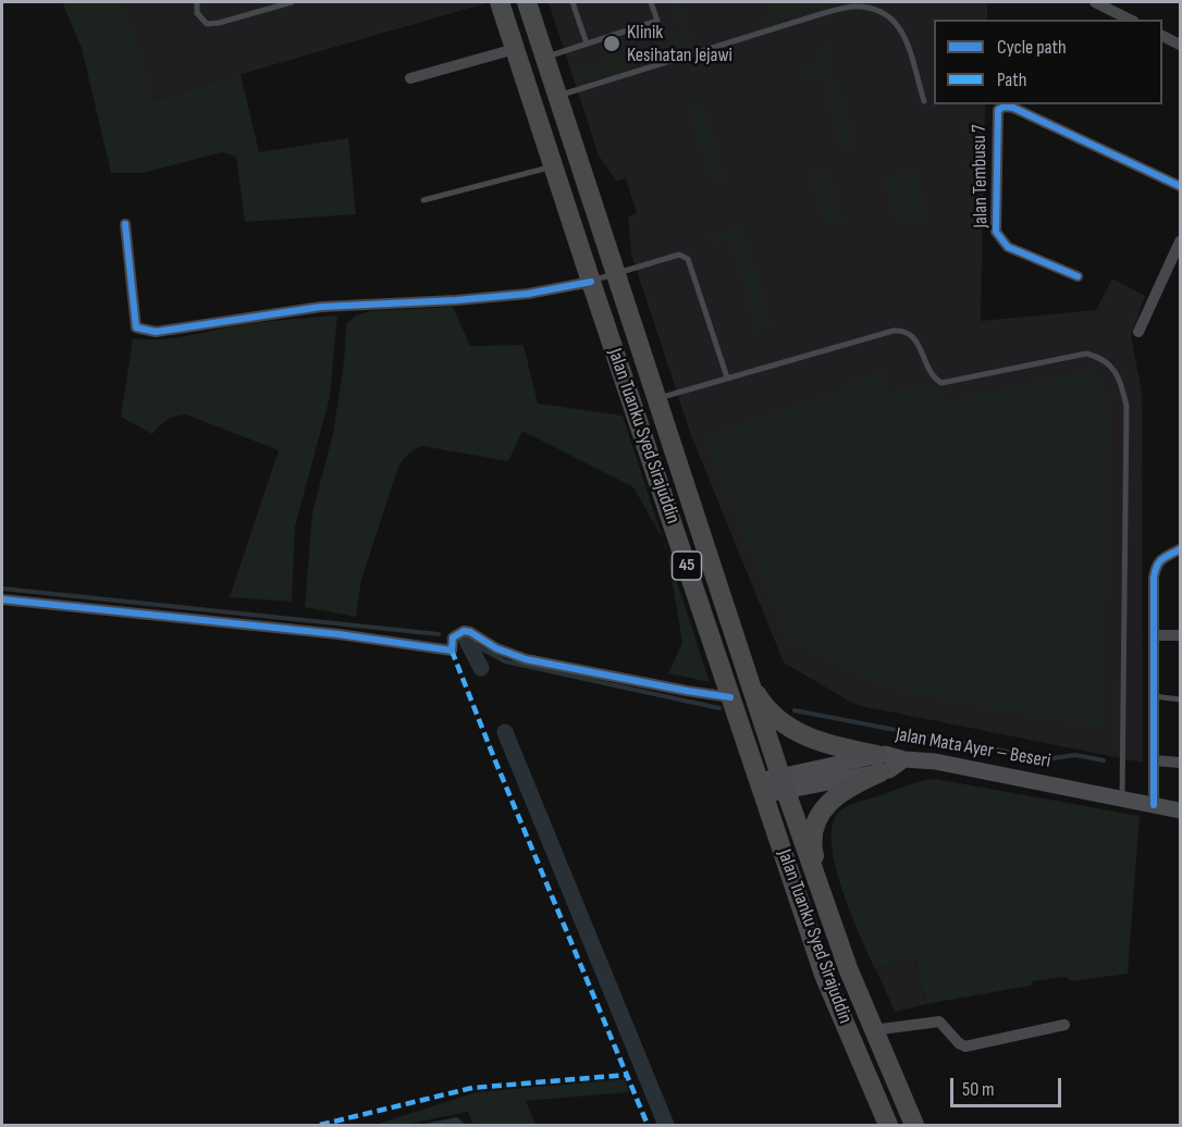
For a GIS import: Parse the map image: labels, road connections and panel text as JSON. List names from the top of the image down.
{
  "streets": {
    "highway": ["Jalan Tuanku Syed Sirajuddin", "45"],
    "main road": ["Jalan Mata Ayer – Beseri"],
    "street": ["Jalan Tembusu 7"]
  },
  "crossings": [
    ["Jalan Tuanku Syed Sirajuddin", "Jalan Mata Ayer – Beseri"]
  ],
  "places": ["Klinik Kesihatan Jejawi"],
  "legend": ["Cycle path", "Path"],
  "scale_bar": "50 m"
}
